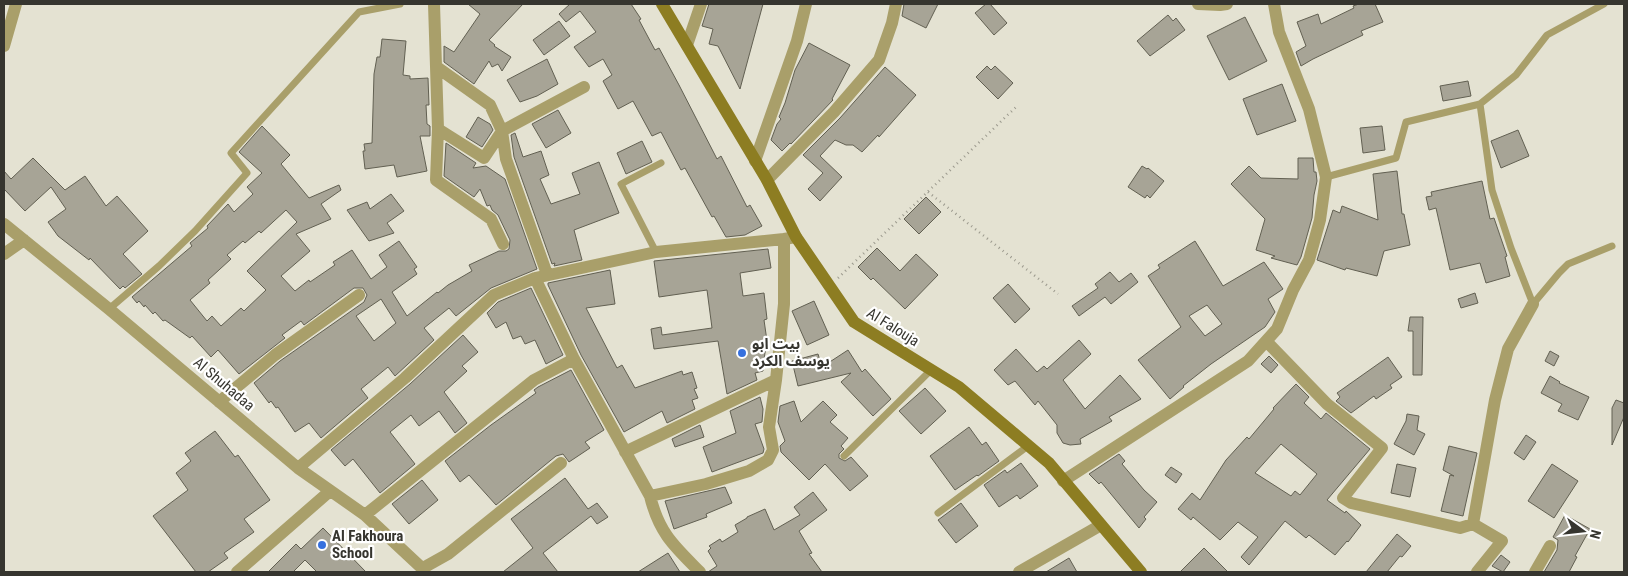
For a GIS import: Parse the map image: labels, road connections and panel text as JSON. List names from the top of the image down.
{
  "streets": {
    "main road": ["Al Falouja"],
    "street": ["Al Shuhadaa"]
  },
  "places": ["بيت ابو يوسف الكرد", "Al Fakhoura School"],
  "north": "right"
}
